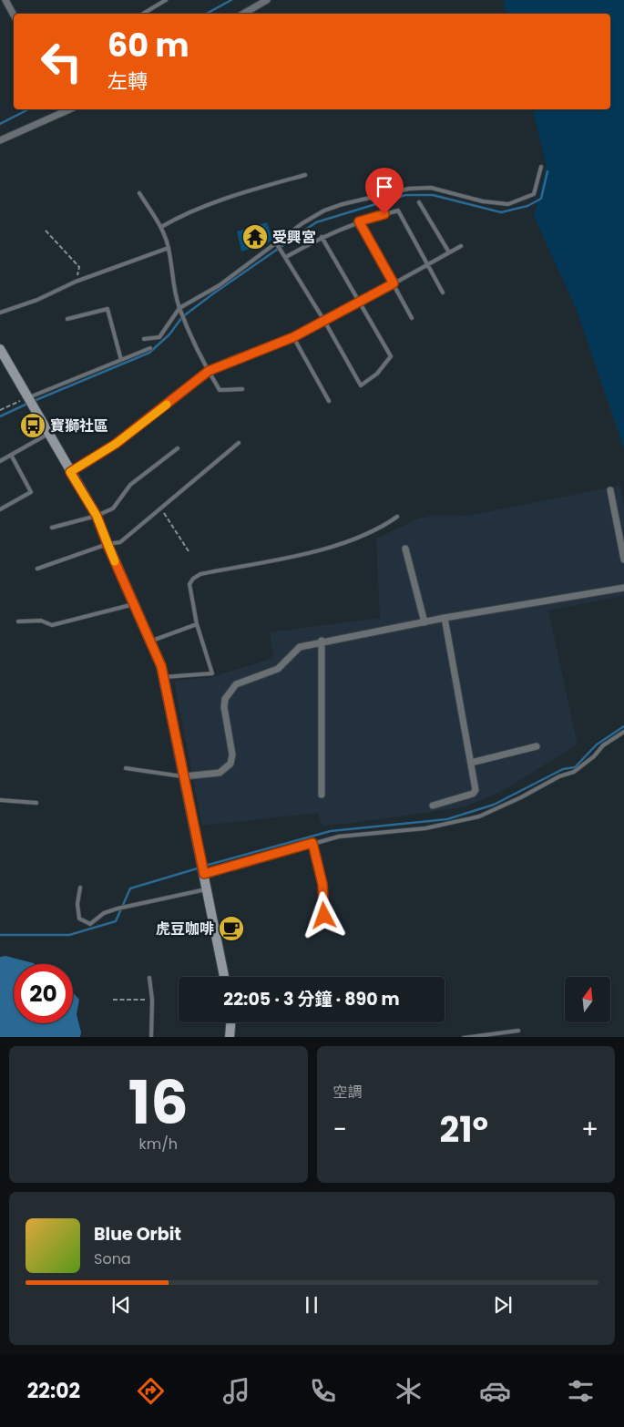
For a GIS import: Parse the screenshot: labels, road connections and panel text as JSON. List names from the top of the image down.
{
  "places": {
    "temple": ["受興宮"],
    "bus stop": ["寶獅社區"],
    "cafe": ["虎豆咖啡"]
  },
  "north": "top",
  "page": {
    "turn": ["60 m", "左轉"],
    "limit": "20",
    "trip": "22:05 · 3 分鐘 · 890 m",
    "tile": [
      ["16", "km/h"],
      "空調"
    ],
    "heat": ["−", "21°", "+"],
    "song": ["Blue Orbit", "Sona"],
    "tabs": "22:02"
  }
}
